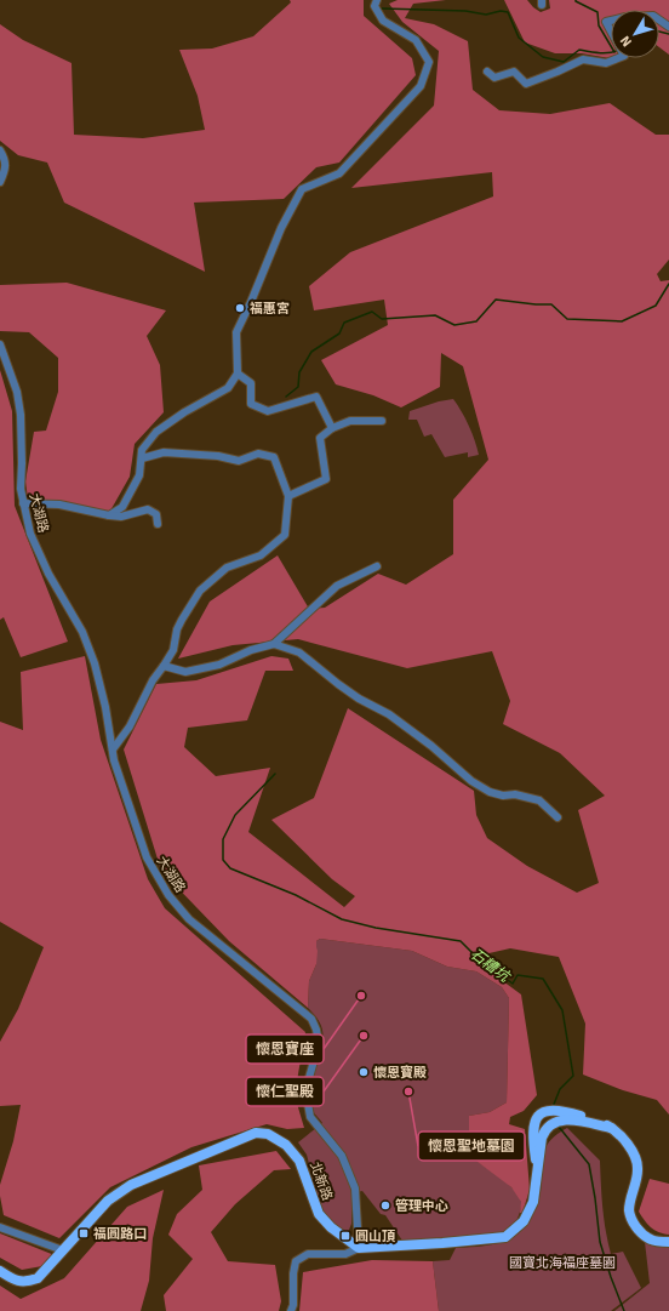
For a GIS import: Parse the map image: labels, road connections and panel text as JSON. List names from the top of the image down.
{
  "streets": {
    "main road": ["北新路"],
    "street": ["大湖路"]
  },
  "crossings": [
    ["大湖路", "北新路"]
  ],
  "water": ["石糟坑"],
  "parks": ["國寶北海福座墓園"],
  "places": {
    "other": [
      "福惠宮",
      "懷恩寶座",
      "懷仁聖殿",
      "懷恩寶殿",
      "懷恩聖地墓園",
      "管理中心"
    ],
    "transit": ["福圓路口", "圓山頂"]
  },
  "north": "bottom left"
}
